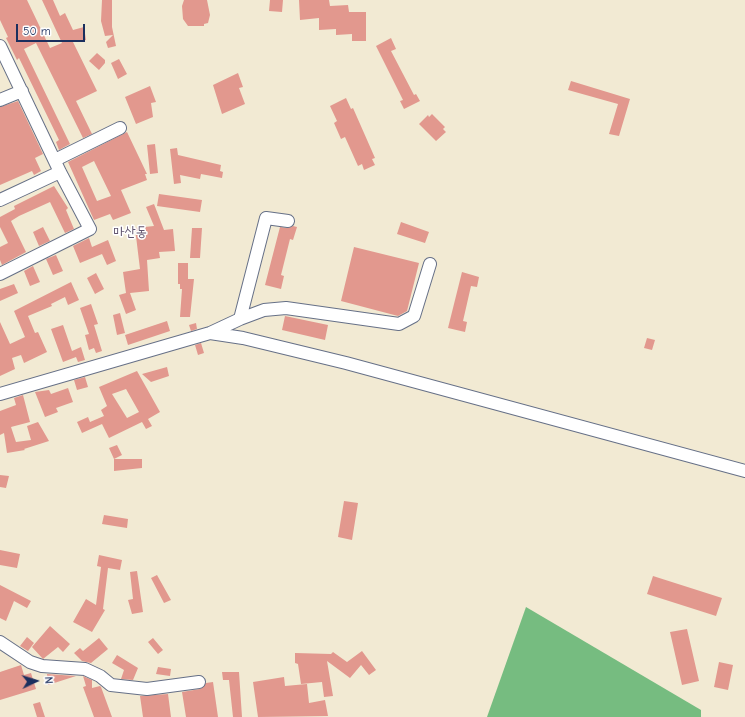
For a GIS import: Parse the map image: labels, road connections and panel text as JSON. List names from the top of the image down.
{
  "districts": ["마산동"],
  "scale_bar": "50 m",
  "north": "right"
}
